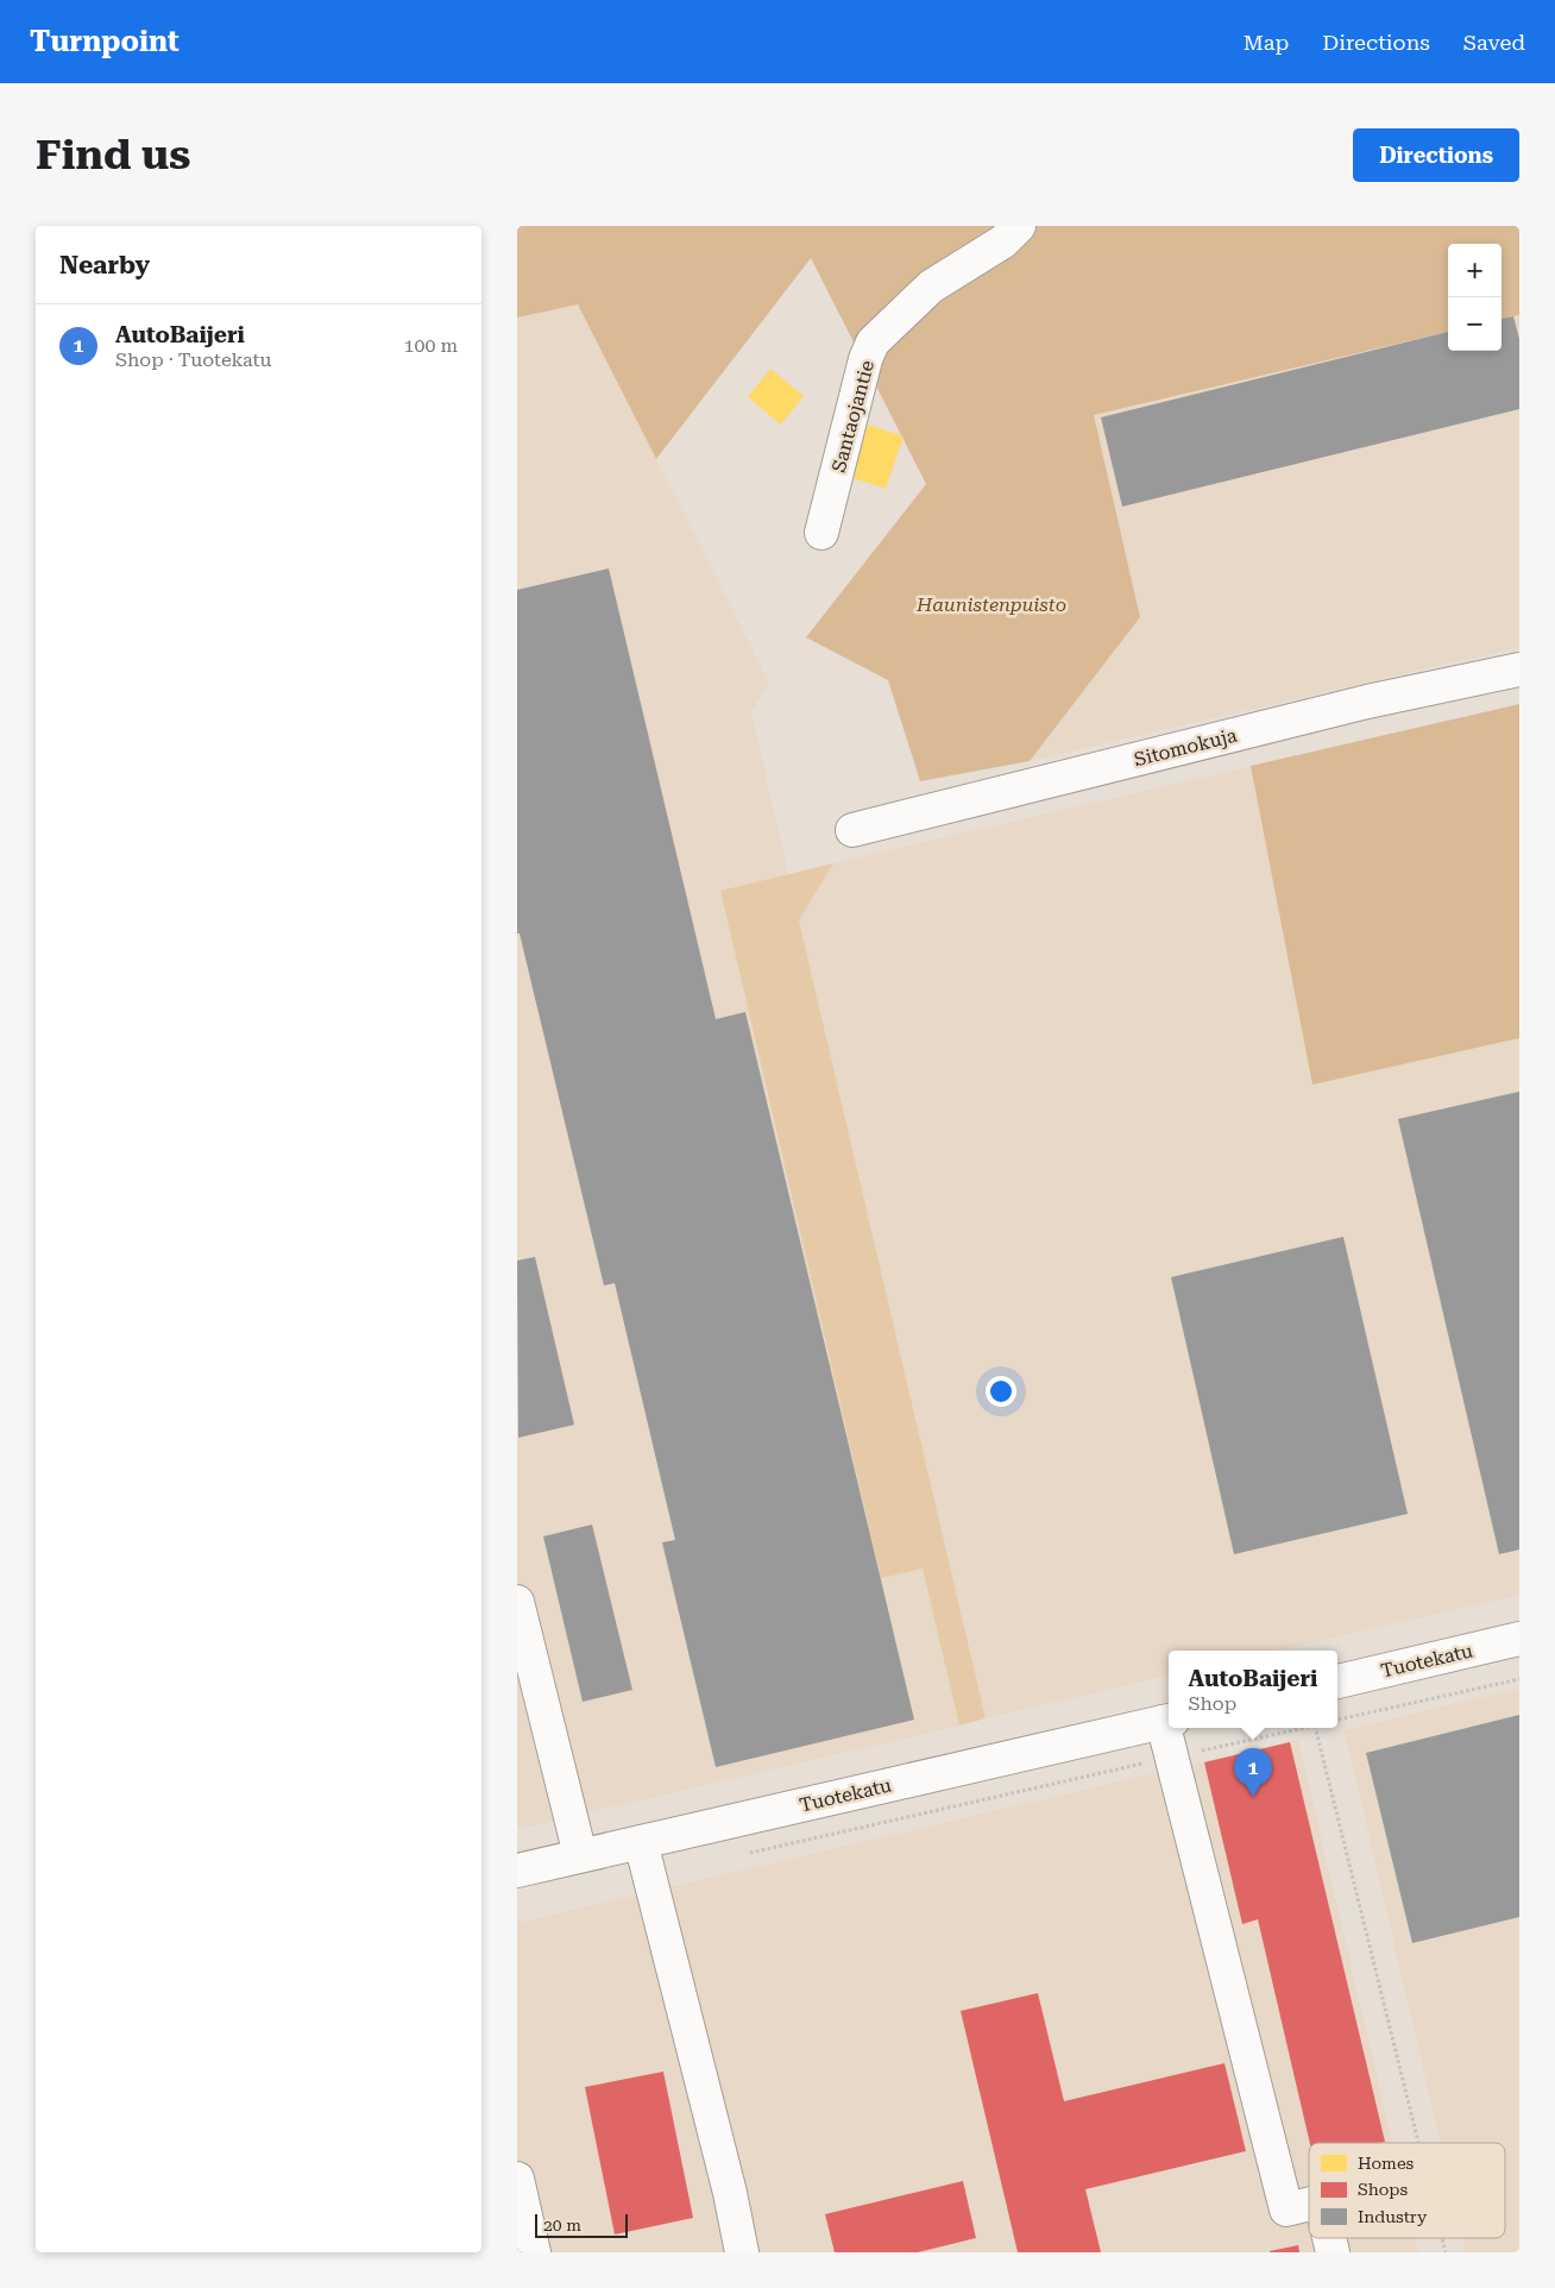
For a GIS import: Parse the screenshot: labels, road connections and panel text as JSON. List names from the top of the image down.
{
  "streets": {
    "street": ["Santaojantie", "Sitomokuja", "Tuotekatu"]
  },
  "parks": ["Haunistenpuisto"],
  "legend": ["Homes", "Shops", "Industry"],
  "scale_bar": "20 m",
  "page": {
    "header": "Turnpoint",
    "nav": ["Map", "Directions", "Saved"],
    "buttons": "Directions",
    "title": "Find us",
    "heading": "Nearby",
    "map_buttons": ["+", "−"],
    "list": [
      {
        "mark": "1",
        "name": "AutoBaijeri",
        "note": "Shop · Tuotekatu",
        "value": "100 m"
      }
    ],
    "popup": ["AutoBaijeri", "Shop"],
    "pins": "1",
    "scale": "20 m"
  }
}
